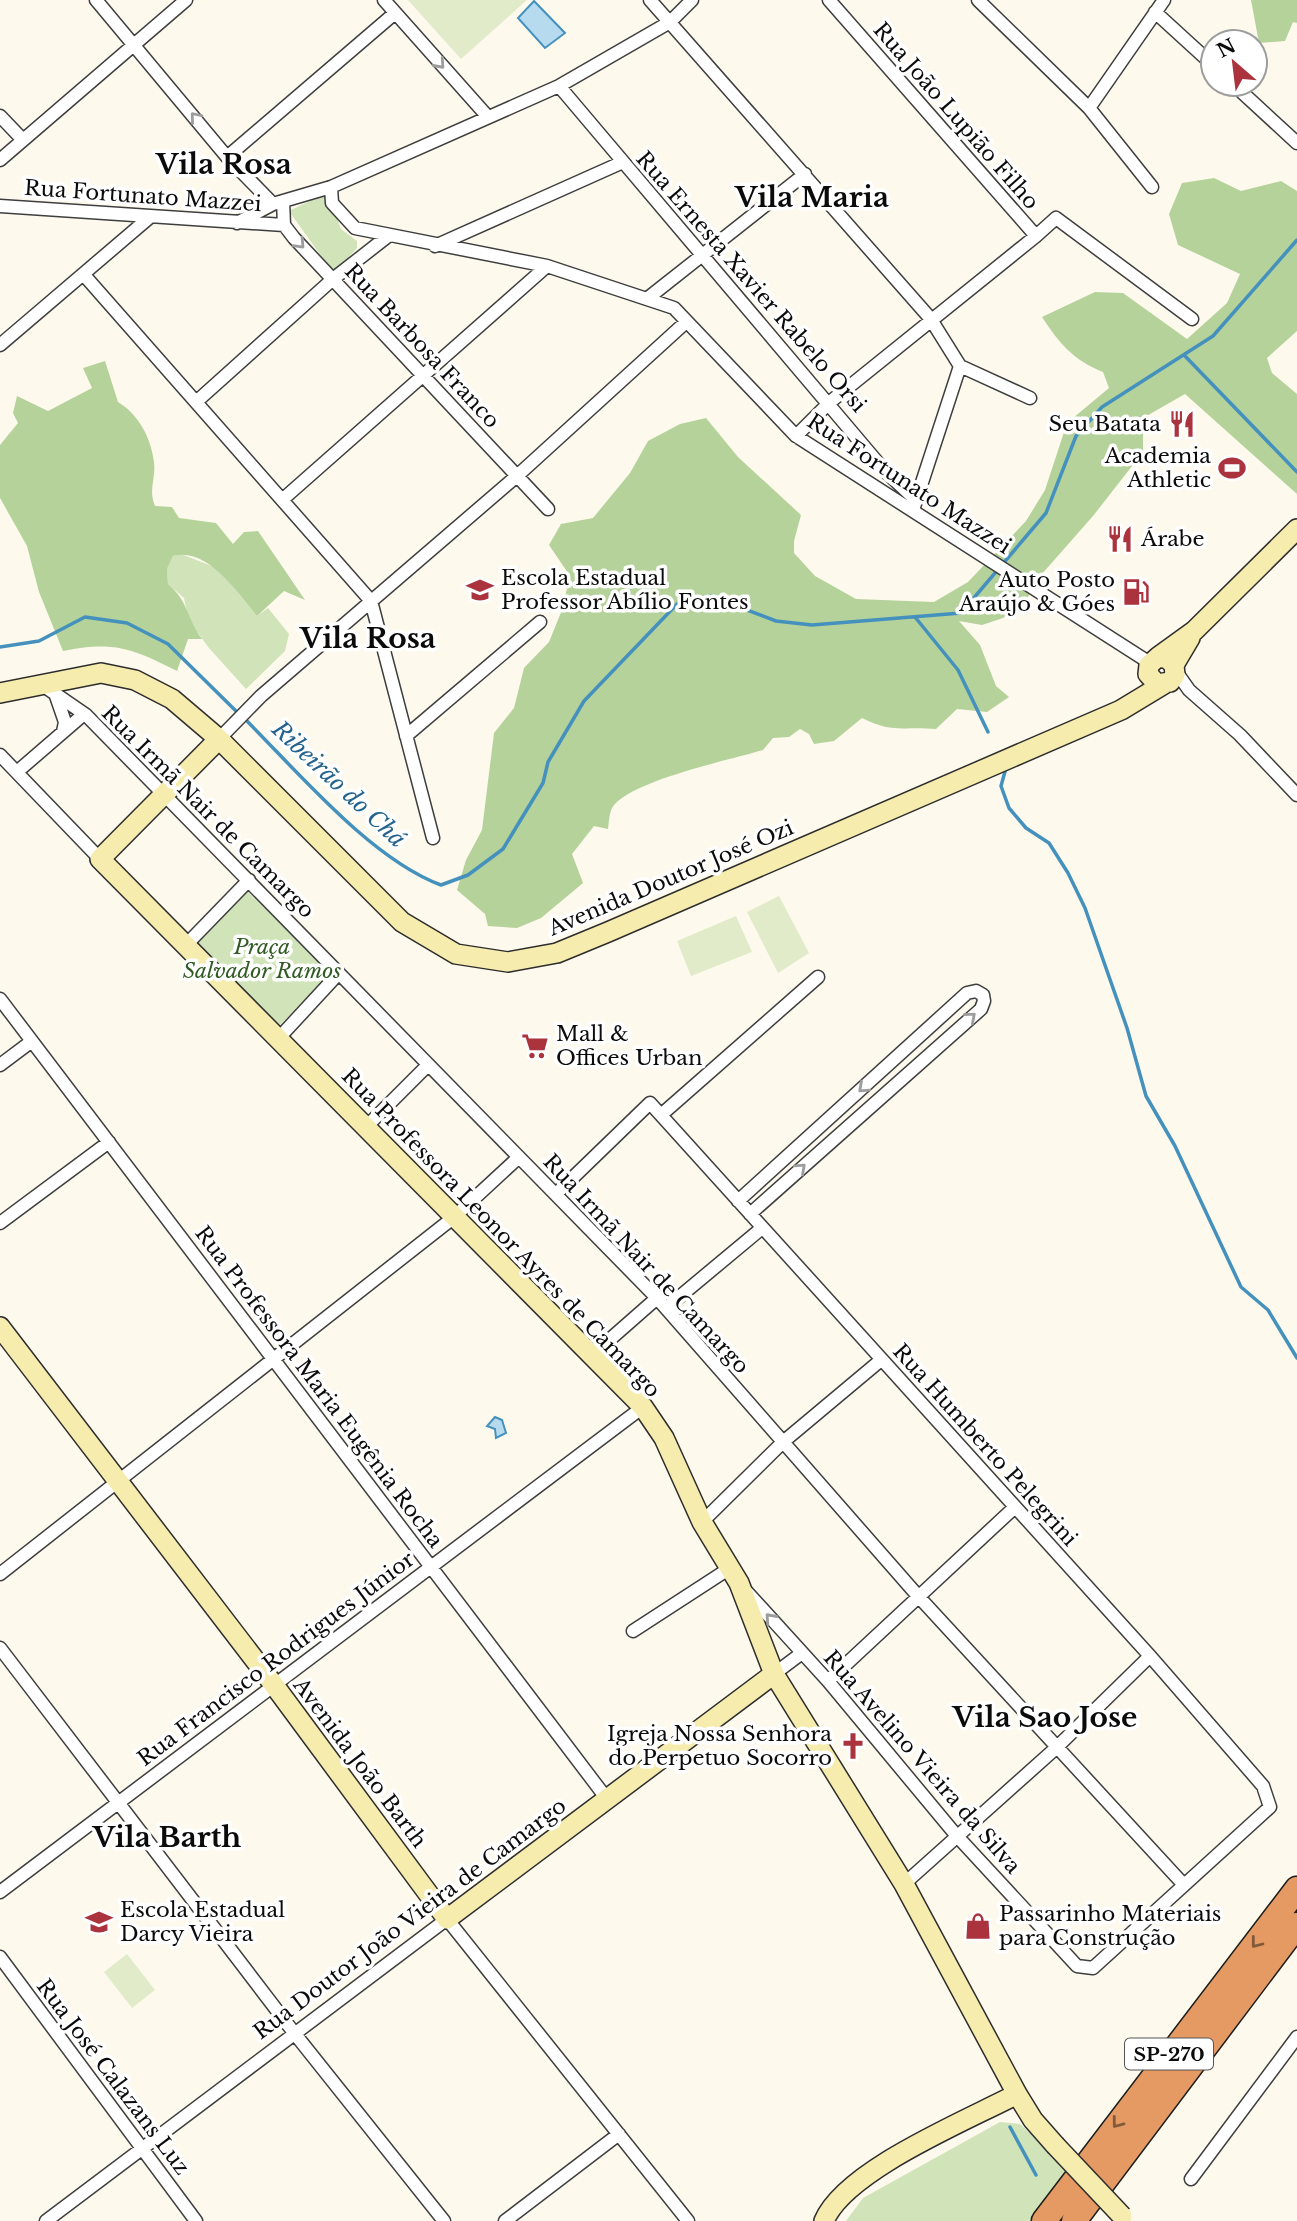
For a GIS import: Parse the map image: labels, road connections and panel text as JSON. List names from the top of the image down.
{
  "streets": {
    "highway": ["SP-270"],
    "main road": [
      "Avenida Doutor José Ozi",
      "Rua Professora Leonor Ayres de Camargo",
      "Avenida João Barth",
      "Rua Doutor João Vieira de Camargo"
    ],
    "street": [
      "Rua João Lupião Filho",
      "Rua Fortunato Mazzei",
      "Rua Ernesta Xavier Rabelo Orsi",
      "Rua Barbosa Franco",
      "Rua Irmã Nair de Camargo",
      "Rua Professora Maria Eugênia Rocha",
      "Rua Humberto Pelegrini",
      "Rua Francisco Rodrigues Júnior",
      "Rua Avelino Vieira da Silva",
      "Rua José Calazans Luz"
    ]
  },
  "crossings": [
    ["Rua Fortunato Mazzei", "Rua Ernesta Xavier Rabelo Orsi"],
    ["Rua Fortunato Mazzei", "Rua Barbosa Franco"],
    ["Rua Fortunato Mazzei", "Avenida Doutor José Ozi"],
    ["Rua Irmã Nair de Camargo", "Avenida Doutor José Ozi"],
    ["Rua Irmã Nair de Camargo", "Rua Humberto Pelegrini"],
    ["Rua Irmã Nair de Camargo", "Rua Avelino Vieira da Silva"],
    ["Rua Professora Leonor Ayres de Camargo", "Rua Francisco Rodrigues Júnior"],
    ["Rua Professora Leonor Ayres de Camargo", "Rua Avelino Vieira da Silva"],
    ["Rua Professora Leonor Ayres de Camargo", "Rua Doutor João Vieira de Camargo"],
    ["Rua Professora Maria Eugênia Rocha", "Rua Francisco Rodrigues Júnior"],
    ["Rua Professora Maria Eugênia Rocha", "Rua Doutor João Vieira de Camargo"],
    ["Rua Humberto Pelegrini", "Rua Avelino Vieira da Silva"],
    ["Rua Francisco Rodrigues Júnior", "Avenida João Barth"],
    ["Rua Avelino Vieira da Silva", "Rua Doutor João Vieira de Camargo"],
    ["Avenida João Barth", "Rua Doutor João Vieira de Camargo"],
    ["Rua Doutor João Vieira de Camargo", "Rua José Calazans Luz"]
  ],
  "districts": [
    "Vila Rosa",
    "Vila Maria",
    "Vila Rosa",
    "Vila Sao Jose",
    "Vila Barth"
  ],
  "water": ["Ribeirão do Chá"],
  "parks": ["Praça Salvador Ramos"],
  "places": {
    "restaurant": ["Seu Batata", "Árabe"],
    "sports": ["Academia Athletic"],
    "school or university": ["Escola Estadual Professor Abílio Fontes", "Escola Estadual Darcy Vieira"],
    "fuel station": ["Auto Posto Araújo & Góes"],
    "supermarket": ["Mall & Offices Urban"],
    "church": ["Igreja Nossa Senhora do Perpetuo Socorro"],
    "shop": ["Passarinho Materiais para Construção"]
  },
  "north": "top left"
}
